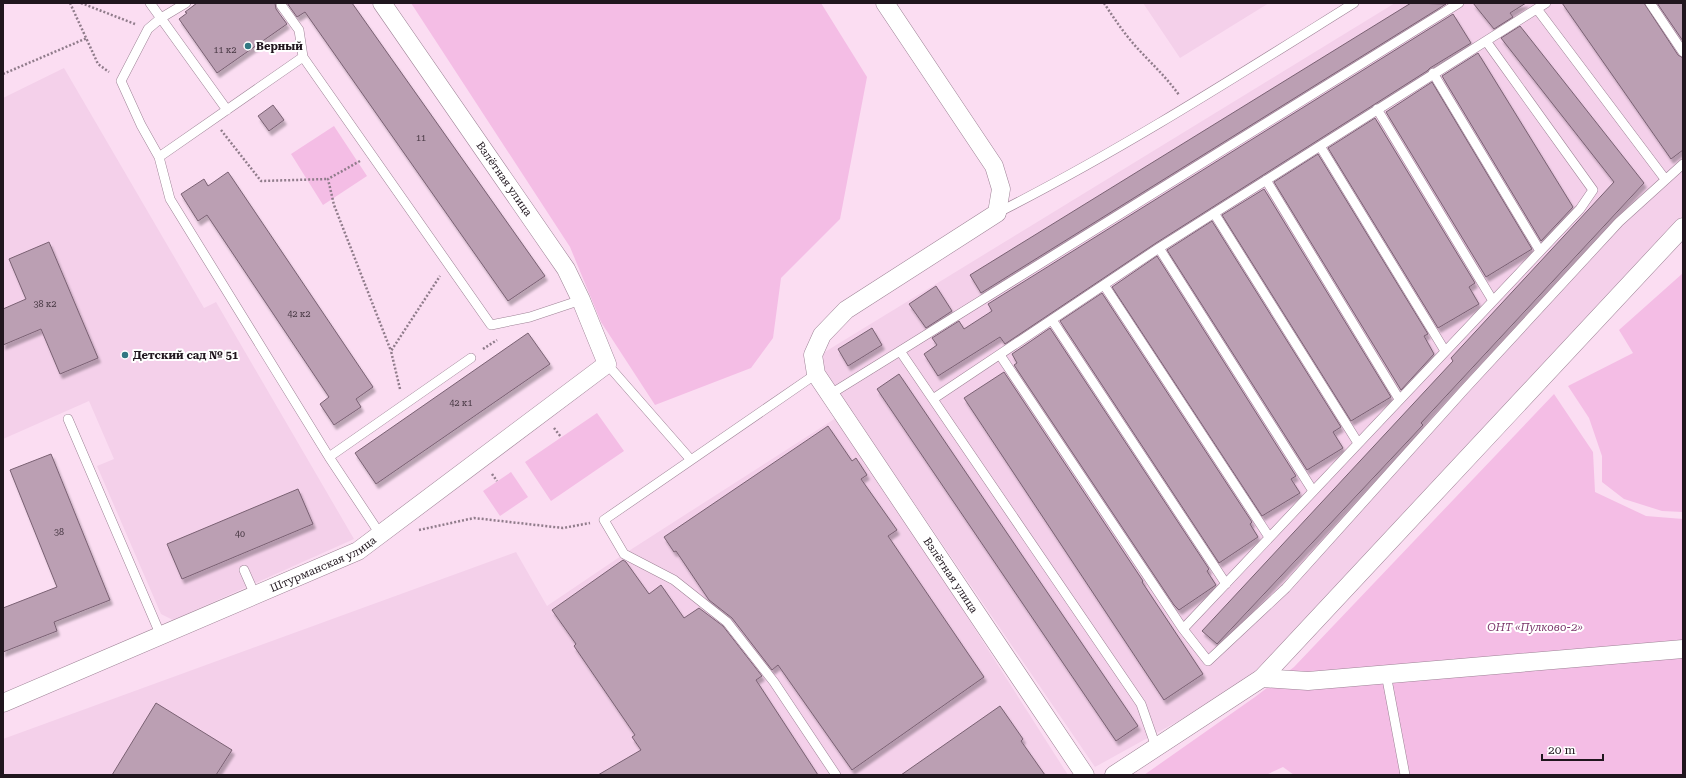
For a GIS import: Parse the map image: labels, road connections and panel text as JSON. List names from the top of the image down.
{
  "streets": {
    "street": ["Взлётная улица", "Штурманская улица"]
  },
  "crossings": [
    ["Взлётная улица", "Штурманская улица"]
  ],
  "parks": ["ОНТ «Пулково-2»"],
  "places": ["Верный", "Детский сад № 51"],
  "house_numbers": [
    "11 к2",
    "11",
    "38 к2",
    "42 к2",
    "42 к1",
    "38",
    "40"
  ],
  "scale_bar": "20 m"
}
